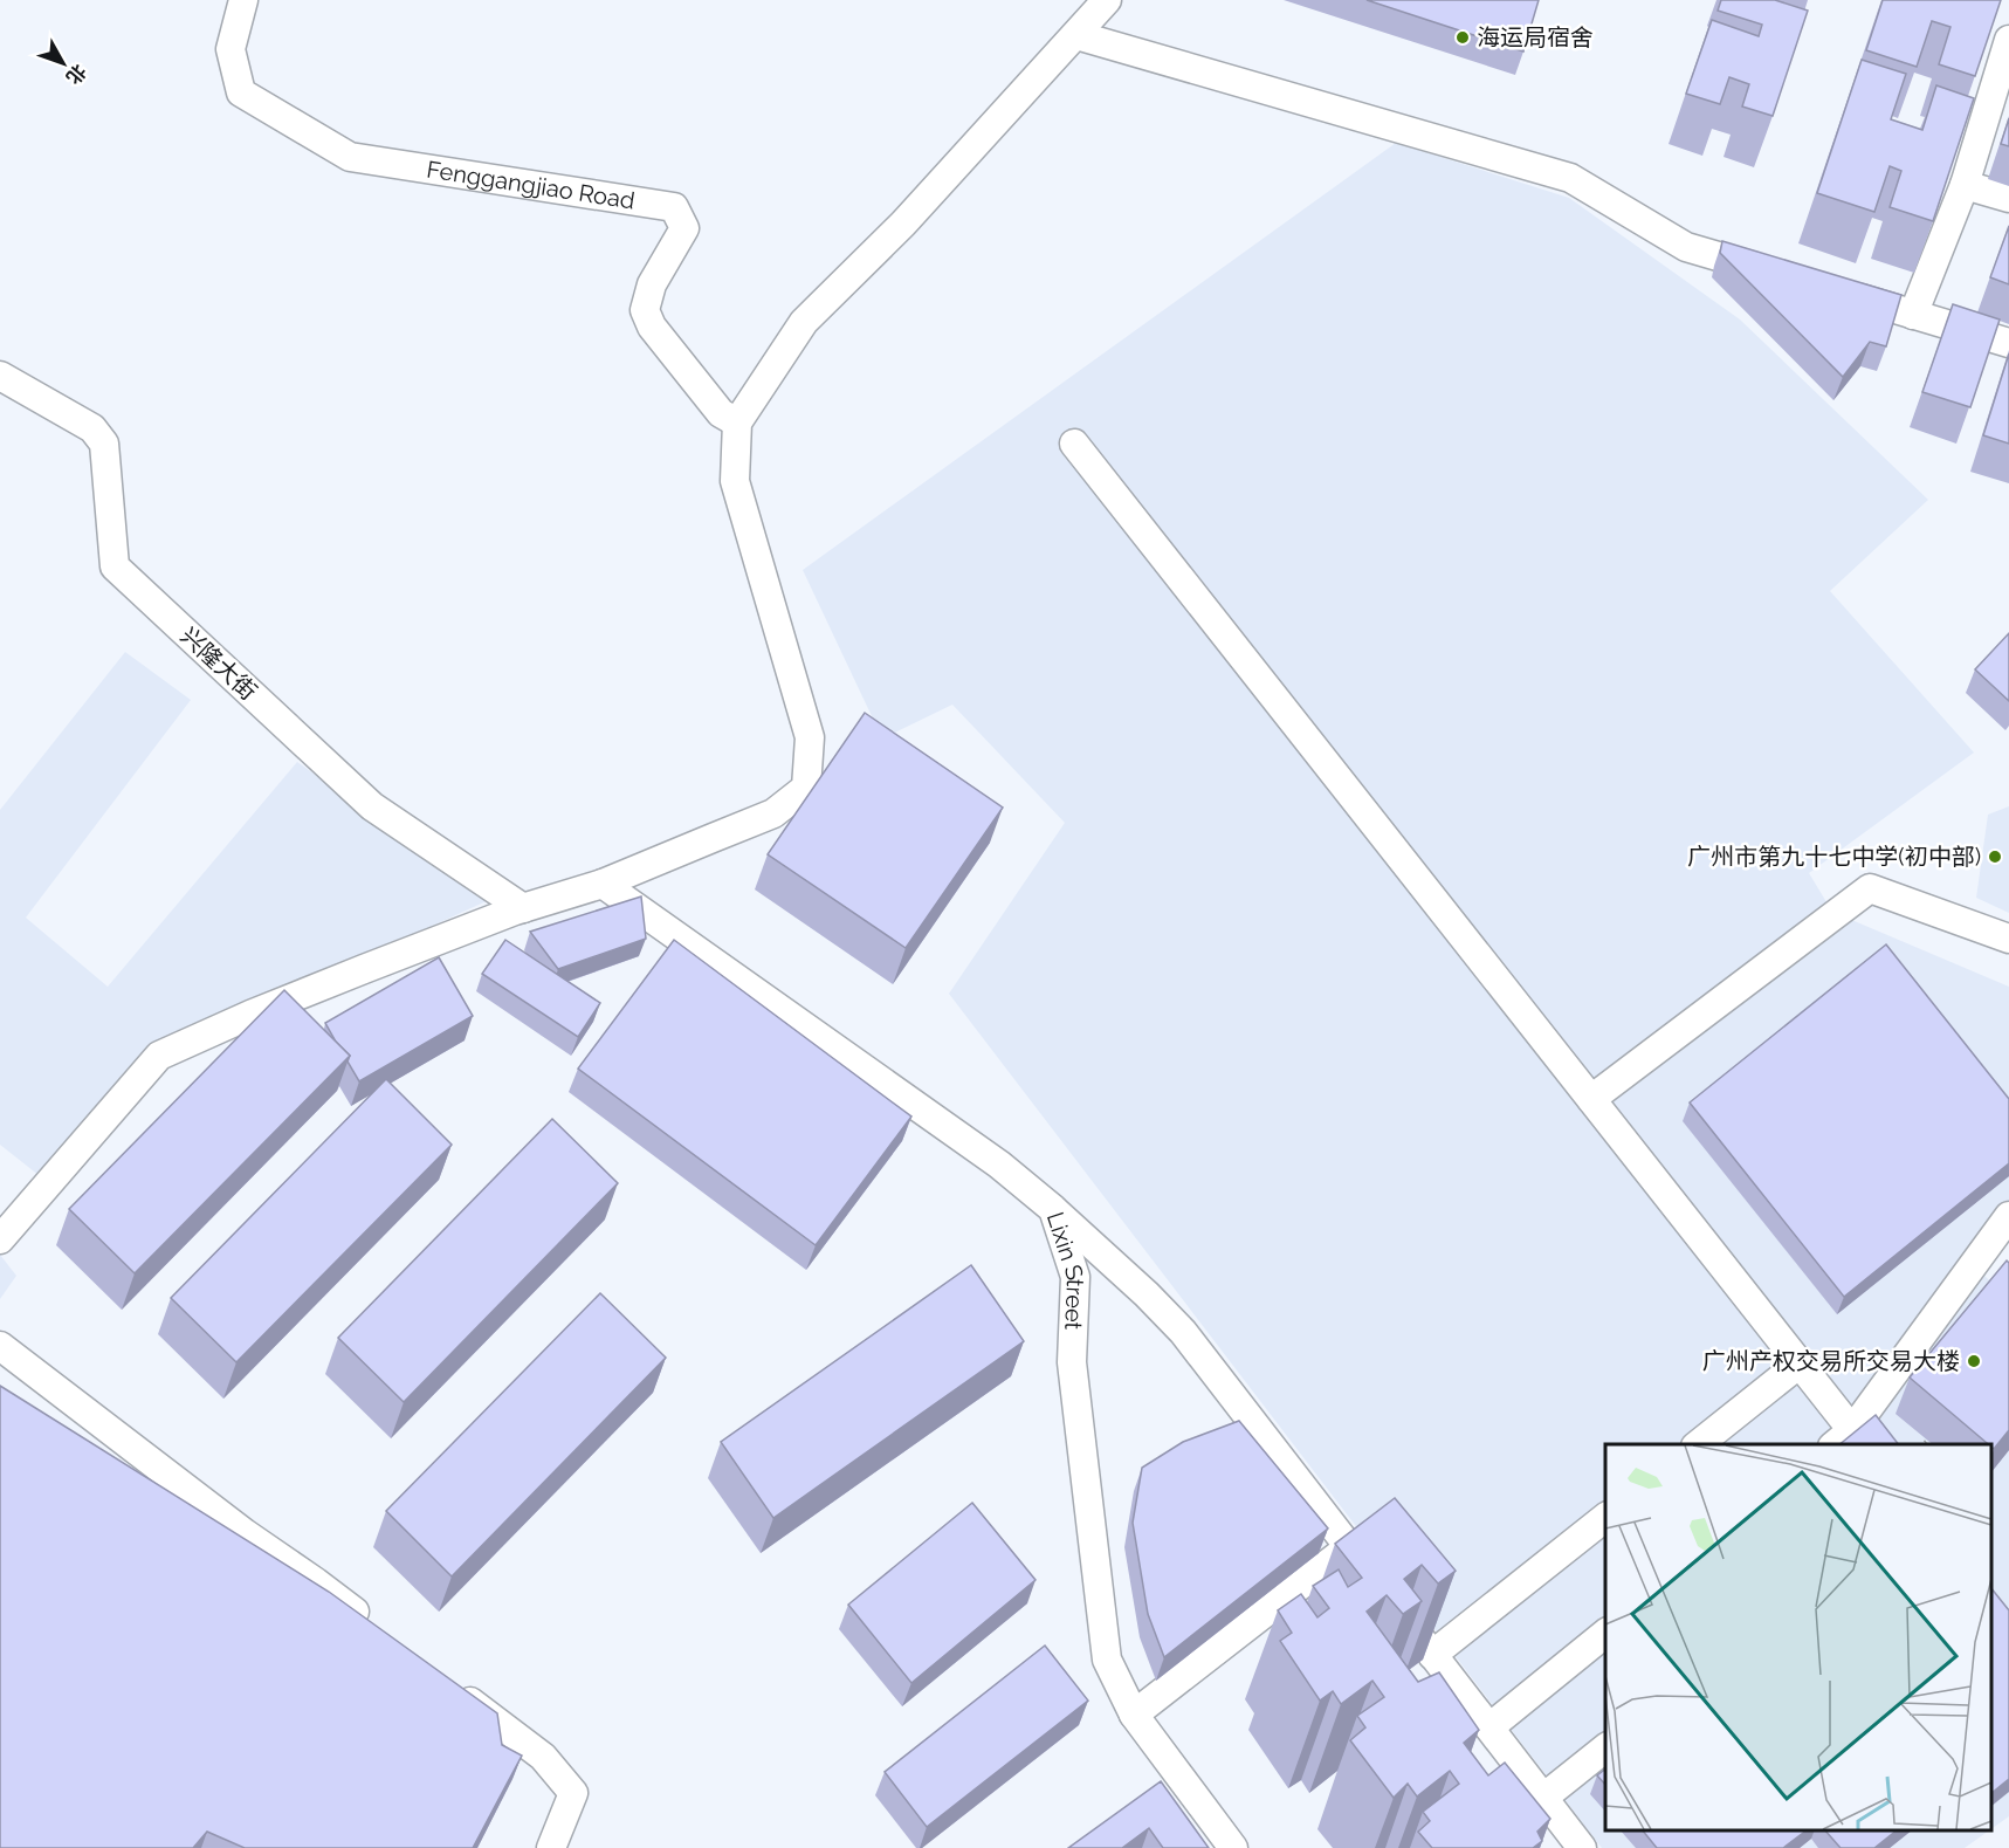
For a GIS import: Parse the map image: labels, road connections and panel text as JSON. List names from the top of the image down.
{
  "streets": {
    "street": ["Fenggangjiao Road", "兴隆大街", "Lixin Street"]
  },
  "places": ["海运局宿舍", "广州市第九十七中学(初中部)", "广州产权交易所交易大楼"],
  "north": "bottom right"
}
